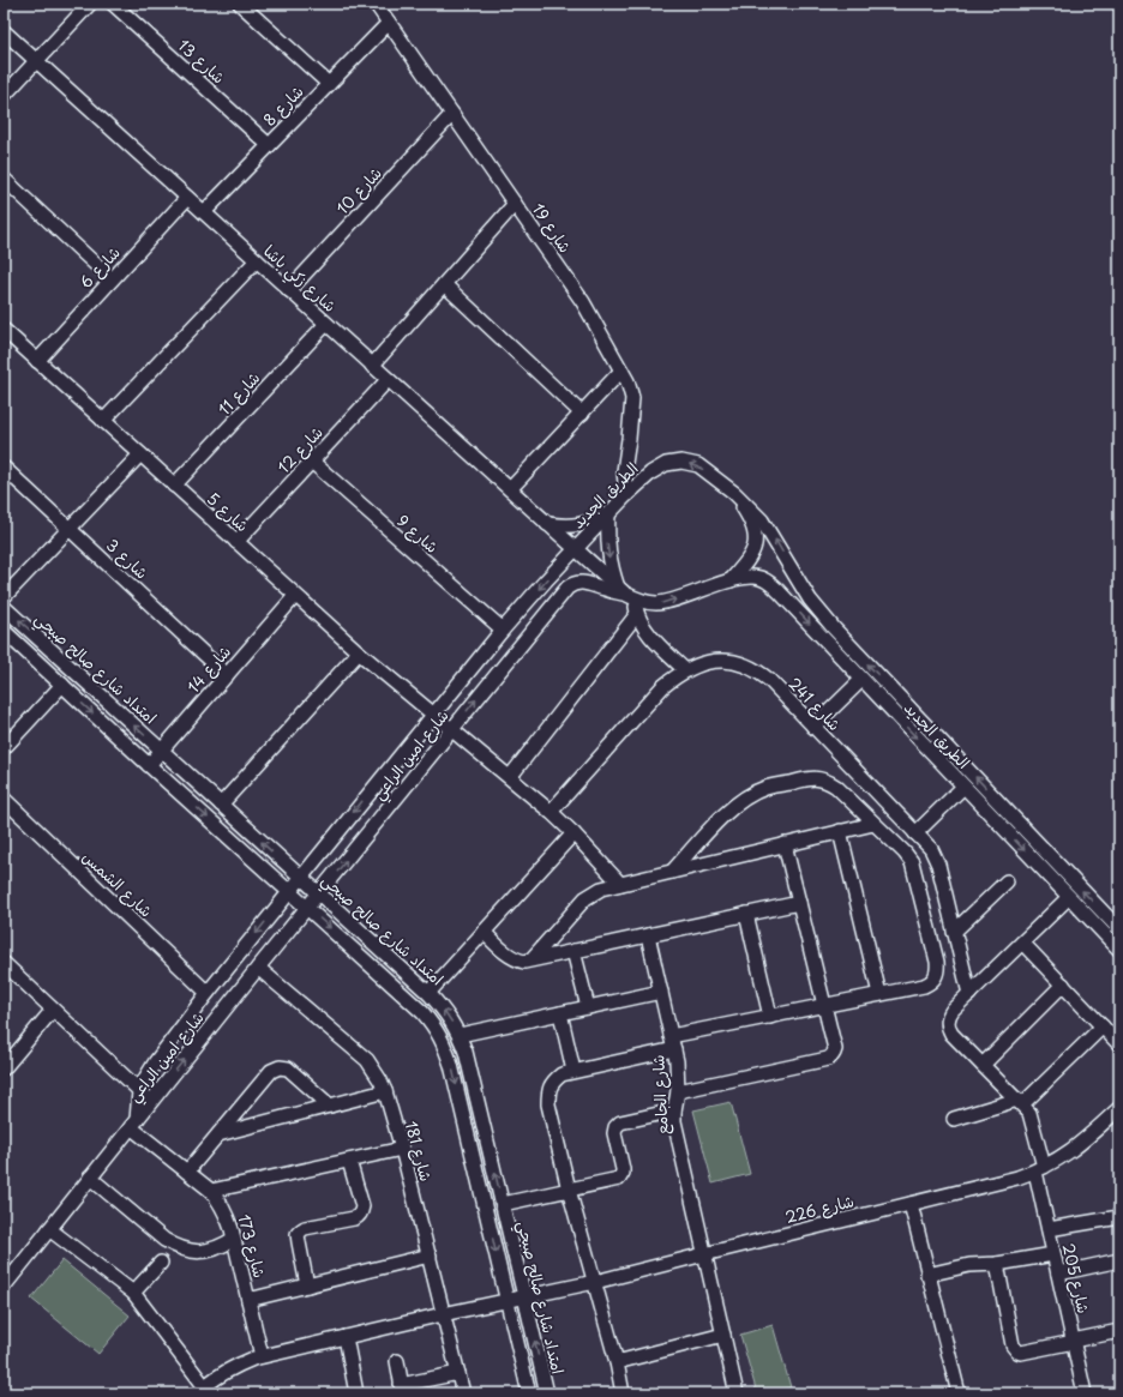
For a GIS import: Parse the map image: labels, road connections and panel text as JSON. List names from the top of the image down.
{
  "streets": {
    "street": [
      "شارع 13",
      "شارع 8",
      "شارع 10",
      "شارع 19",
      "شارع 6",
      "شارع زكي باشا",
      "شارع 11",
      "شارع 12",
      "الطريق الجديد",
      "شارع 5",
      "شارع 9",
      "شارع 3",
      "امتداد شارع صالح صبحي",
      "شارع 14",
      "شارع 241",
      "شارع امين الراعي",
      "شارع الشمس",
      "شارع الجامع",
      "شارع 181",
      "شارع 226",
      "شارع 173",
      "شارع 205"
    ]
  },
  "crossings": [
    ["شارع 13", "شارع 8"],
    ["شارع 8", "شارع 19"],
    ["شارع 8", "شارع زكي باشا"],
    ["شارع 10", "شارع 19"],
    ["شارع 10", "شارع زكي باشا"],
    ["شارع 19", "الطريق الجديد"],
    ["شارع 19", "شارع امين الراعي"],
    ["شارع 6", "شارع زكي باشا"],
    ["شارع 6", "شارع 5"],
    ["شارع زكي باشا", "شارع 11"],
    ["شارع زكي باشا", "شارع 12"],
    ["شارع زكي باشا", "الطريق الجديد"],
    ["شارع زكي باشا", "شارع امين الراعي"],
    ["شارع 11", "شارع 5"],
    ["شارع 12", "شارع 5"],
    ["شارع 12", "شارع 9"],
    ["الطريق الجديد", "شارع امين الراعي"],
    ["شارع 5", "شارع 14"],
    ["شارع 5", "شارع 241"],
    ["شارع 5", "شارع امين الراعي"],
    ["شارع 9", "شارع امين الراعي"],
    ["شارع 3", "شارع 14"],
    ["امتداد شارع صالح صبحي", "شارع 14"],
    ["امتداد شارع صالح صبحي", "شارع امين الراعي"],
    ["امتداد شارع صالح صبحي", "شارع 226"],
    ["شارع 241", "شارع 205"],
    ["شارع امين الراعي", "شارع الشمس"],
    ["شارع امين الراعي", "شارع 181"],
    ["شارع امين الراعي", "شارع 173"],
    ["شارع الجامع", "شارع 226"],
    ["شارع 181", "شارع 226"],
    ["شارع 226", "شارع 173"],
    ["شارع 226", "شارع 205"]
  ]
}
